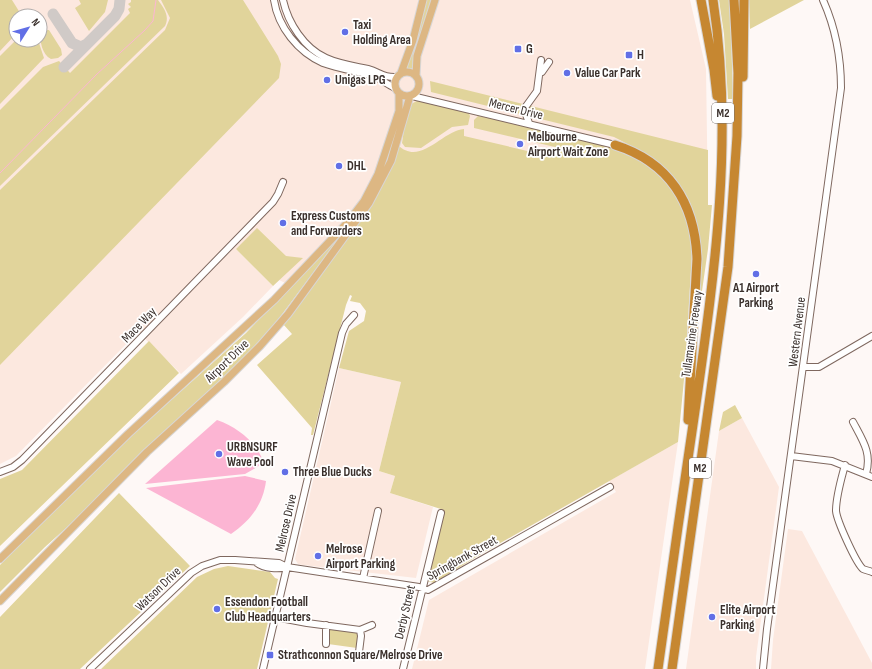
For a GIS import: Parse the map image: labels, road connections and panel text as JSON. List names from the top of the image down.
{
  "streets": {
    "highway": ["M2", "Tullamarine Freeway"],
    "main road": ["Airport Drive"],
    "street": [
      "Mercer Drive",
      "Mace Way",
      "Western Avenue",
      "Melrose Drive",
      "Springbank Street",
      "Watson Drive",
      "Derby Street"
    ]
  },
  "crossings": [
    ["Mercer Drive", "Airport Drive"],
    ["Melrose Drive", "Springbank Street"],
    ["Melrose Drive", "Watson Drive"],
    ["Springbank Street", "Watson Drive"],
    ["Springbank Street", "Derby Street"]
  ],
  "places": {
    "other": [
      "Taxi Holding Area",
      "Value Car Park",
      "Unigas LPG",
      "Melbourne Airport Wait Zone",
      "DHL",
      "Express Customs and Forwarders",
      "A1 Airport Parking",
      "URBNSURF Wave Pool",
      "Three Blue Ducks",
      "Melrose Airport Parking",
      "Essendon Football Club Headquarters",
      "Elite Airport Parking"
    ],
    "transit": ["G", "H", "Strathconnon Square/Melrose Drive"]
  },
  "north": "top right"
}
